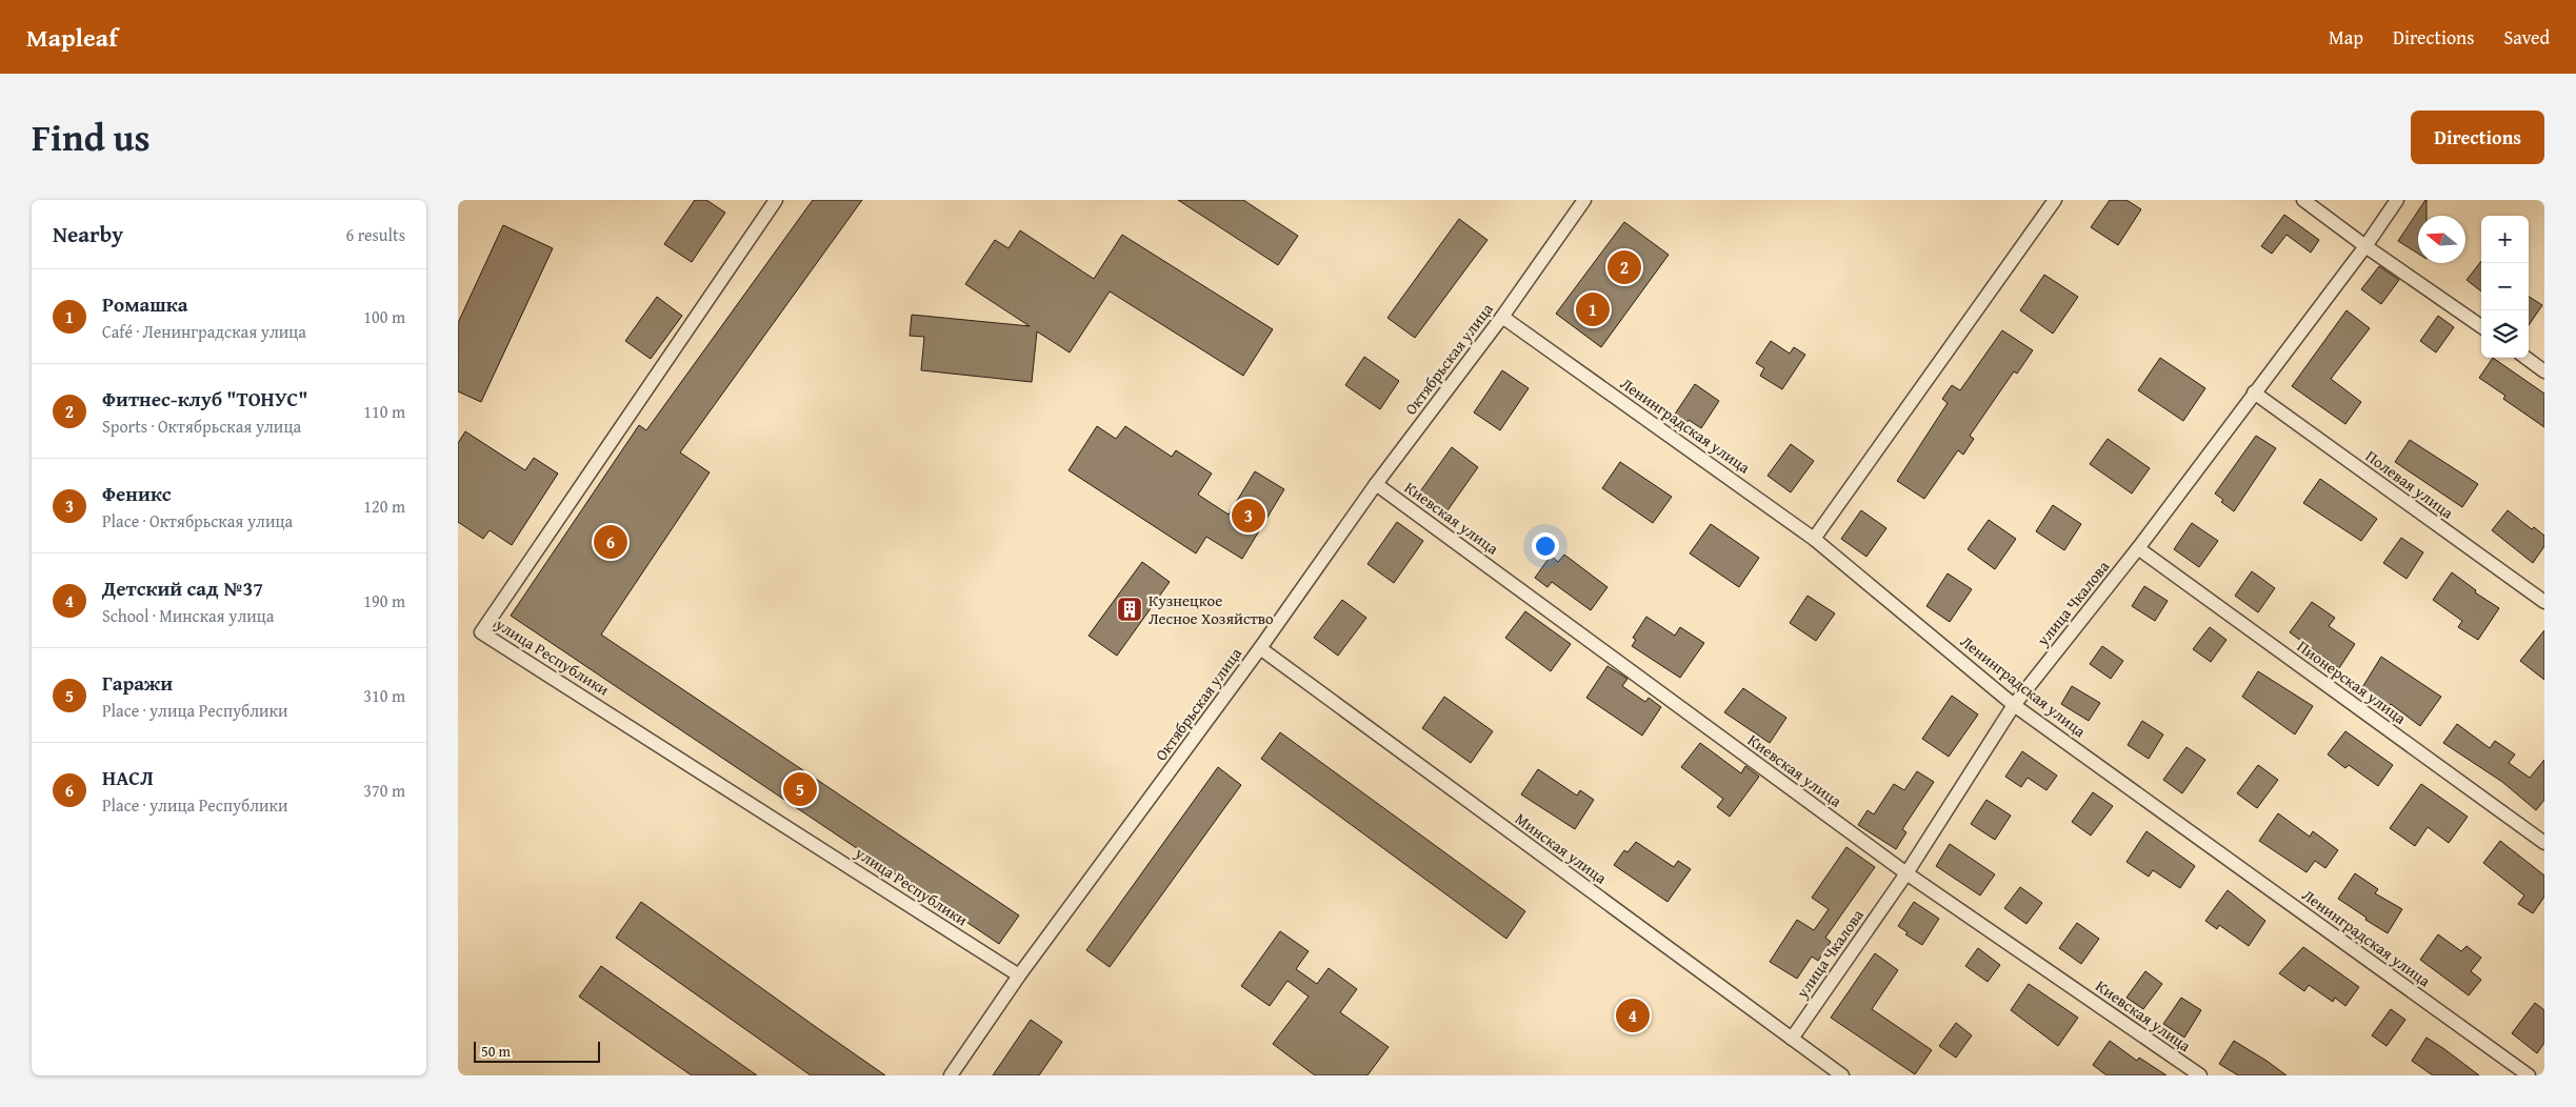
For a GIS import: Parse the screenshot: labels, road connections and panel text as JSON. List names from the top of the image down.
{
  "streets": {
    "street": [
      "Октябрьская улица",
      "Ленинградская улица",
      "Полевая улица",
      "Киевская улица",
      "улица Чкалова",
      "улица Республики",
      "Пионерская улица",
      "Минская улица"
    ]
  },
  "crossings": [
    ["Октябрьская улица", "Ленинградская улица"],
    ["Октябрьская улица", "Киевская улица"],
    ["Октябрьская улица", "улица Республики"],
    ["Октябрьская улица", "Минская улица"],
    ["Ленинградская улица", "улица Чкалова"],
    ["Полевая улица", "улица Чкалова"],
    ["Киевская улица", "улица Чкалова"],
    ["улица Чкалова", "Пионерская улица"],
    ["улица Чкалова", "Минская улица"]
  ],
  "places": {
    "building": ["Кузнецкое Лесное Хозяйство"]
  },
  "scale_bar": "50 m",
  "north": "left",
  "page": {
    "header": "Mapleaf",
    "nav": ["Map", "Directions", "Saved"],
    "title": "Find us",
    "buttons": "Directions",
    "heading": ["Nearby", "6 results"],
    "map_buttons": ["+", "−"],
    "pins": [
      "2",
      "1",
      "3",
      "6",
      "5",
      "4"
    ],
    "list": [
      {
        "mark": "1",
        "name": "Ромашка",
        "note": "Café · Ленинградская улица",
        "value": "100 m"
      },
      {
        "mark": "2",
        "name": "Фитнес-клуб \"ТОНУС\"",
        "note": "Sports · Октябрьская улица",
        "value": "110 m"
      },
      {
        "mark": "3",
        "name": "Феникс",
        "note": "Place · Октябрьская улица",
        "value": "120 m"
      },
      {
        "mark": "4",
        "name": "Детский сад №37",
        "note": "School · Минская улица",
        "value": "190 m"
      },
      {
        "mark": "5",
        "name": "Гаражи",
        "note": "Place · улица Республики",
        "value": "310 m"
      },
      {
        "mark": "6",
        "name": "НАСЛ",
        "note": "Place · улица Республики",
        "value": "370 m"
      }
    ],
    "scale": "50 m"
  }
}
